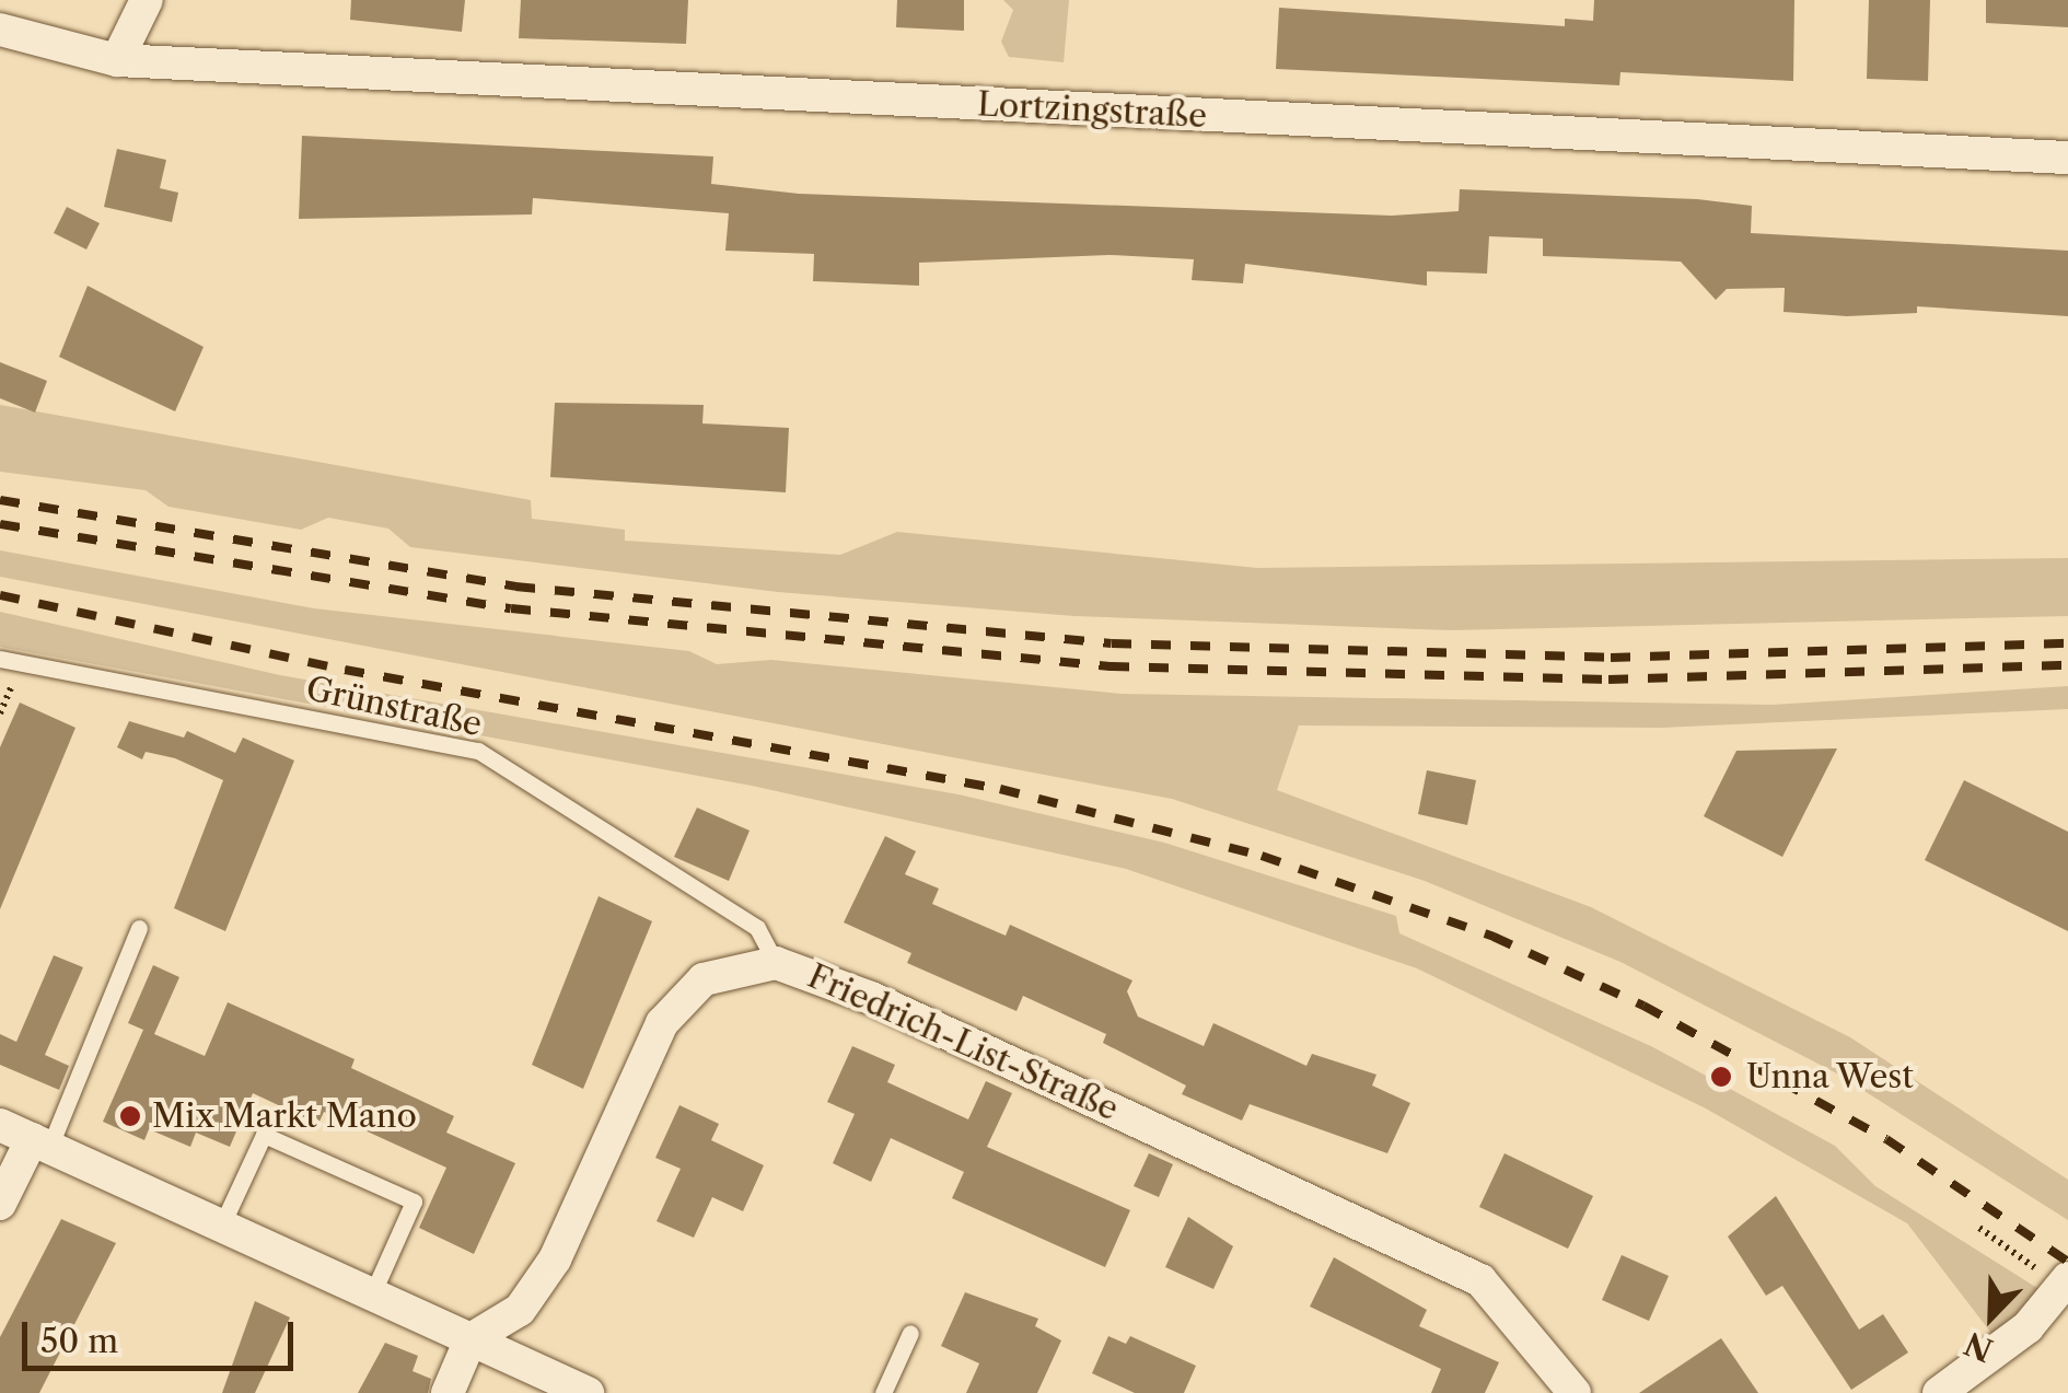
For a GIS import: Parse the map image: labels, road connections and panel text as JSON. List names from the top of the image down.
{
  "streets": {
    "street": ["Lortzingstraße", "Friedrich-List-Straße"],
    "lane": ["Grünstraße"]
  },
  "crossings": [
    ["Grünstraße", "Friedrich-List-Straße"]
  ],
  "places": ["Unna West", "Mix Markt Mano"],
  "scale_bar": "50 m",
  "north": "bottom left"
}
